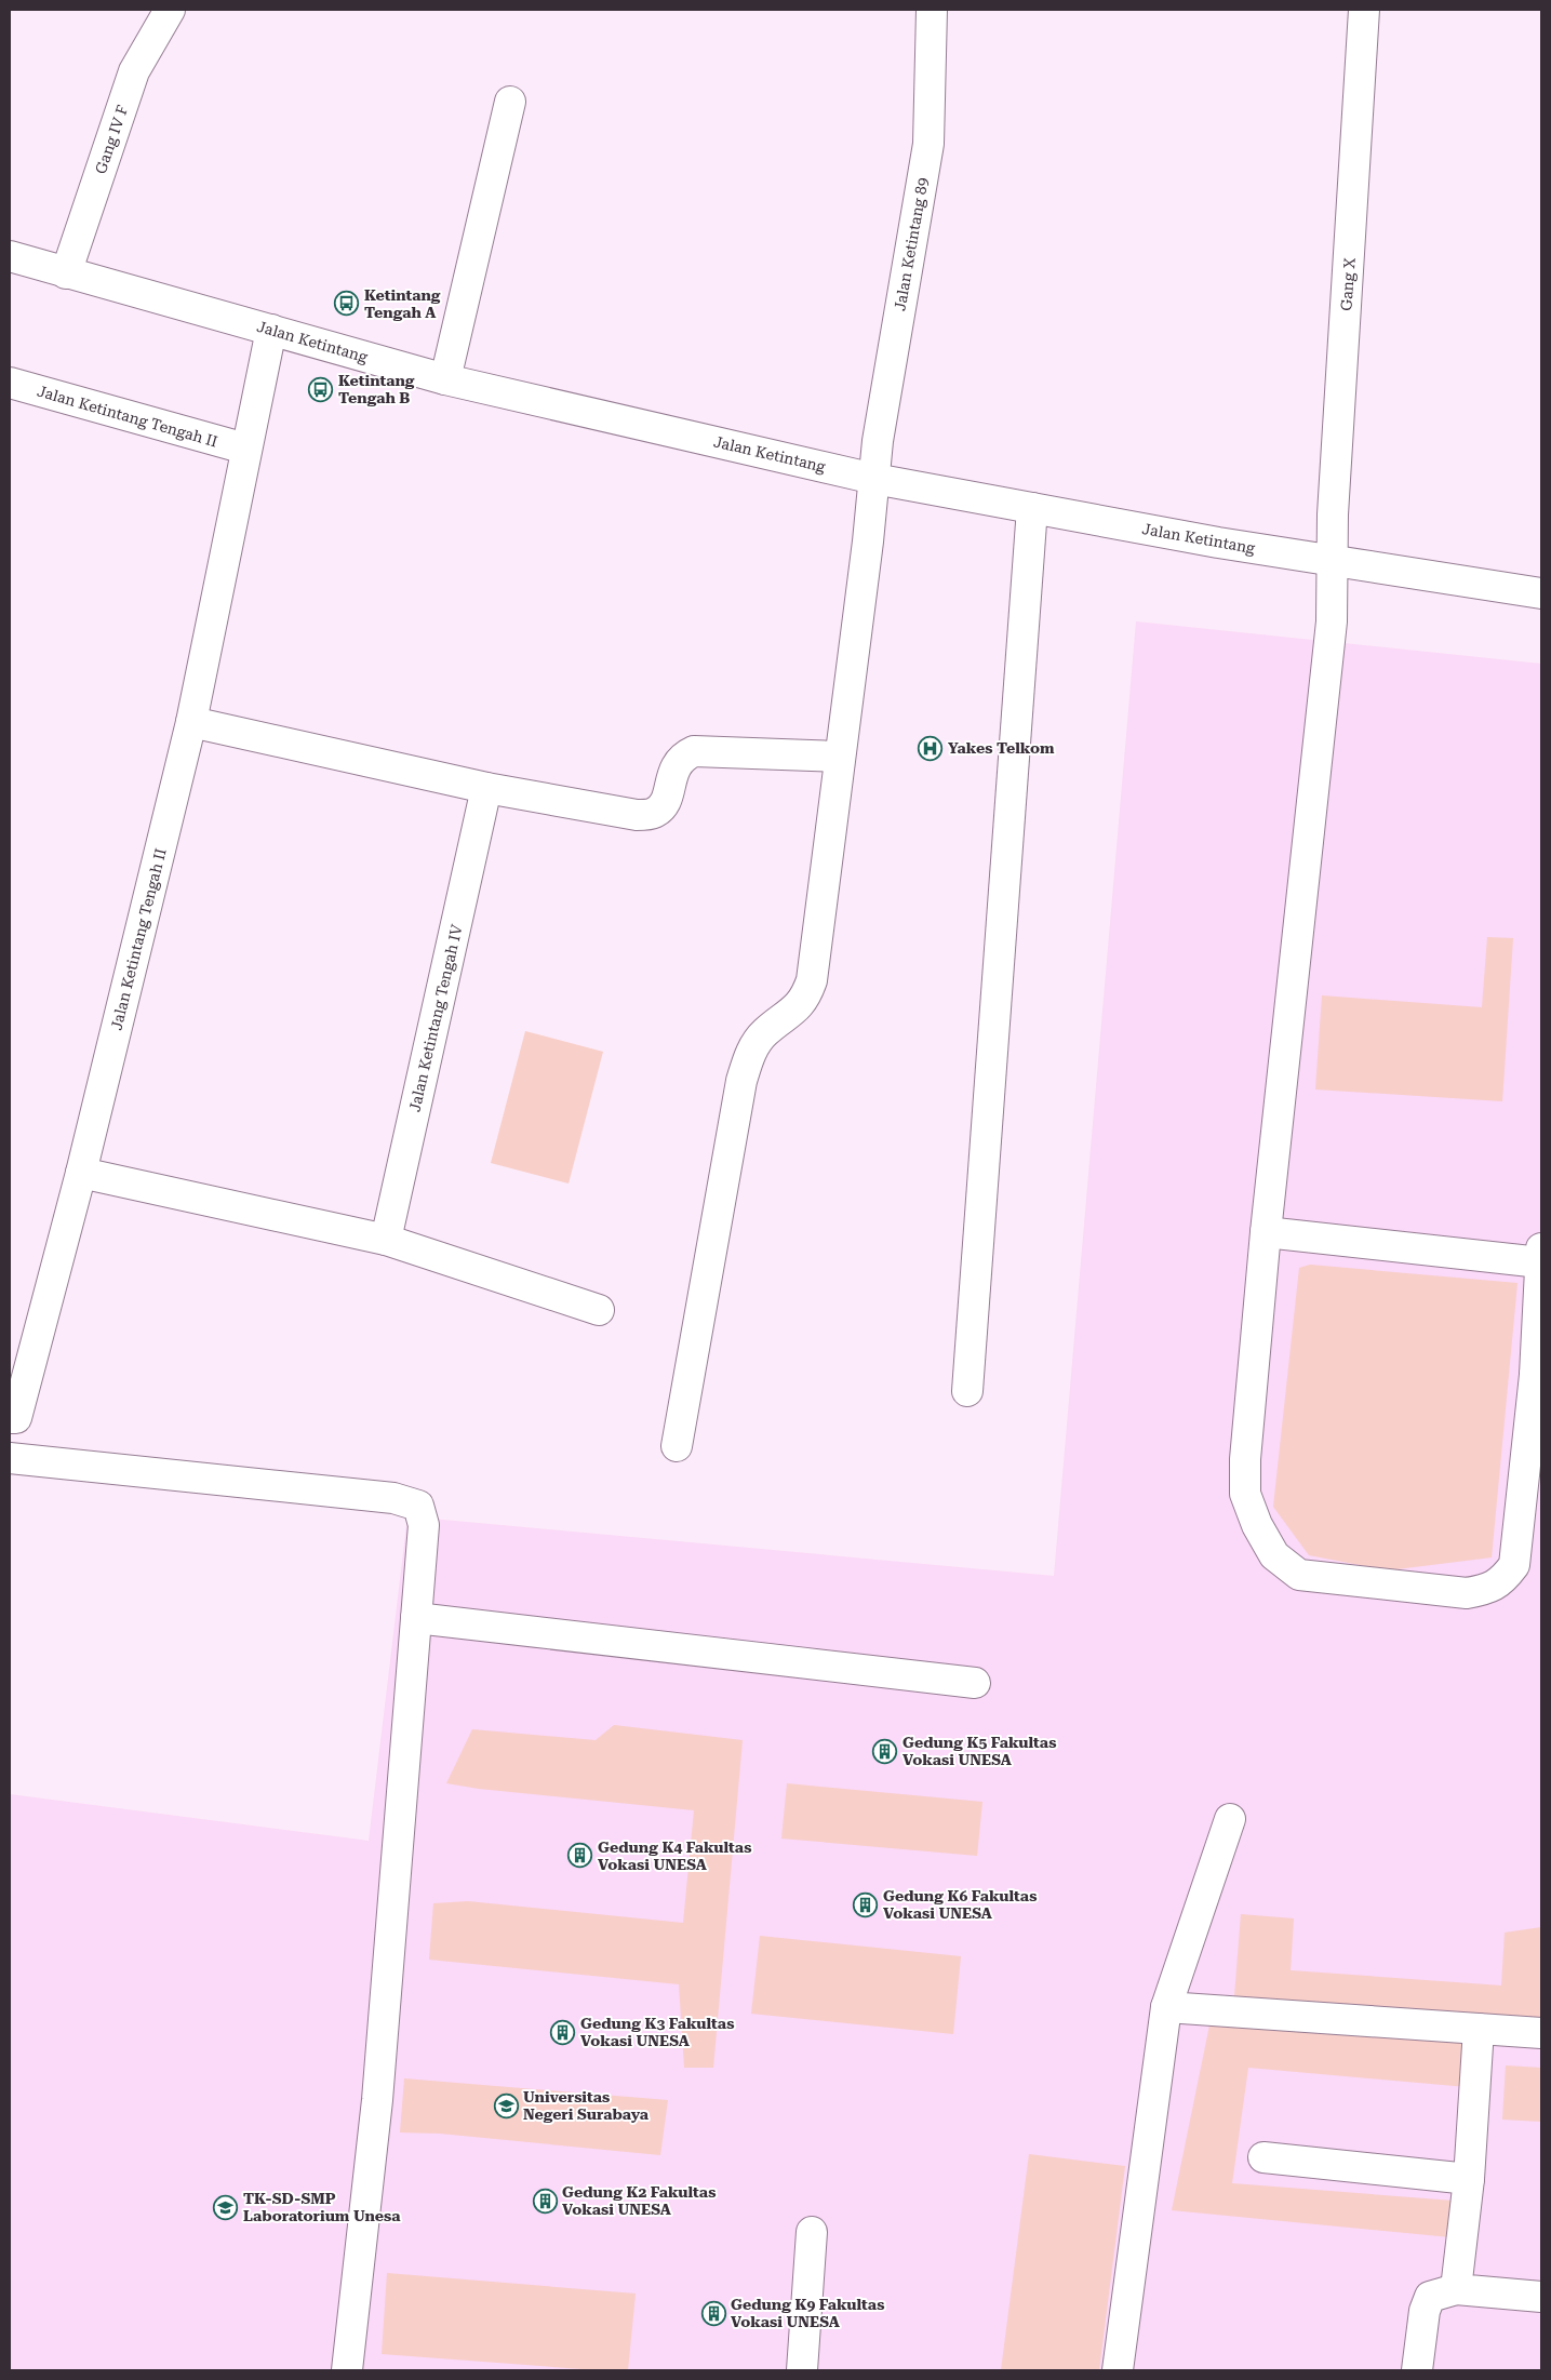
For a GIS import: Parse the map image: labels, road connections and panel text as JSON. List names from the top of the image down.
{
  "streets": {
    "street": [
      "Gang IV F",
      "Jalan Ketintang 89",
      "Gang X",
      "Jalan Ketintang",
      "Jalan Ketintang Tengah II",
      "Jalan Ketintang Tengah IV"
    ]
  },
  "crossings": [
    ["Gang IV F", "Jalan Ketintang"],
    ["Jalan Ketintang 89", "Jalan Ketintang"],
    ["Gang X", "Jalan Ketintang"],
    ["Jalan Ketintang", "Jalan Ketintang Tengah II"]
  ],
  "places": {
    "bus stop": ["Ketintang Tengah A", "Ketintang Tengah B"],
    "hospital": ["Yakes Telkom"],
    "building": [
      "Gedung K5 Fakultas Vokasi UNESA",
      "Gedung K4 Fakultas Vokasi UNESA",
      "Gedung K6 Fakultas Vokasi UNESA",
      "Gedung K3 Fakultas Vokasi UNESA",
      "Gedung K2 Fakultas Vokasi UNESA",
      "Gedung K9 Fakultas Vokasi UNESA"
    ],
    "school or university": ["Universitas Negeri Surabaya", "TK-SD-SMP Laboratorium Unesa"]
  }
}
